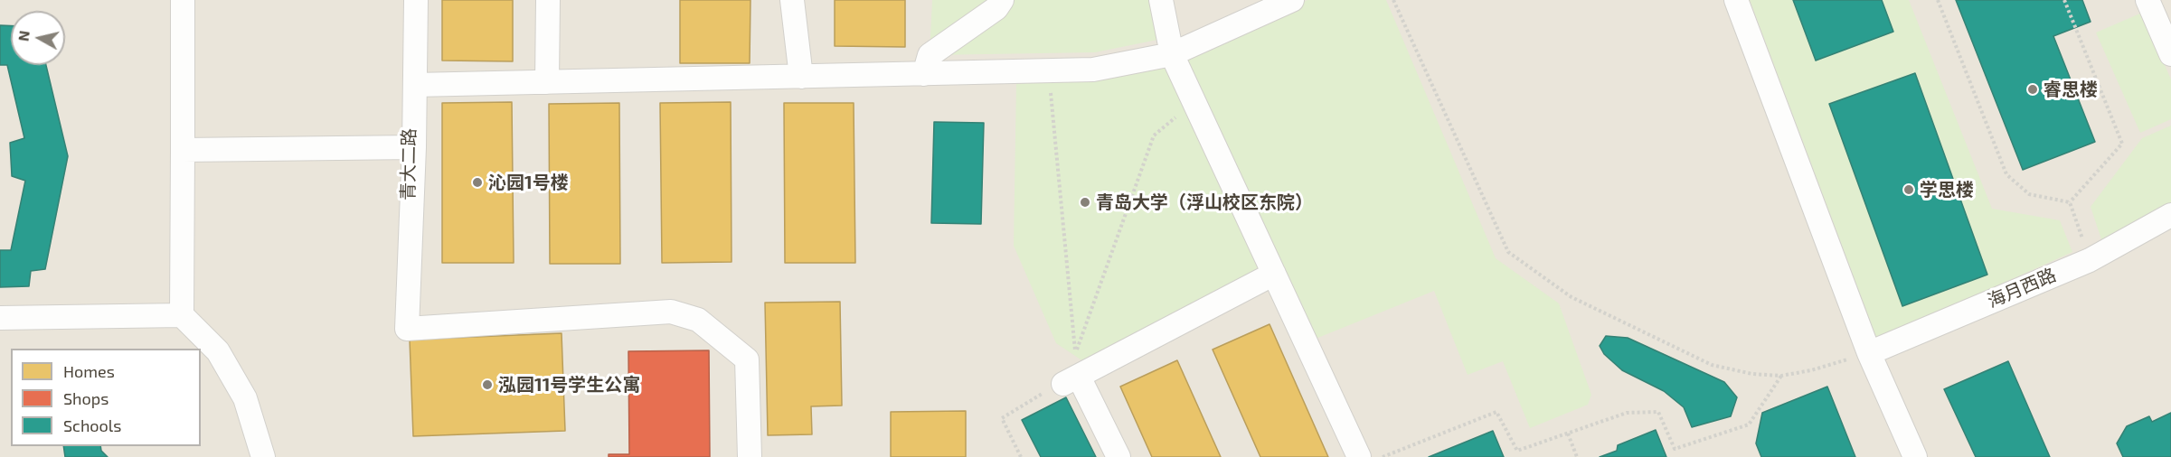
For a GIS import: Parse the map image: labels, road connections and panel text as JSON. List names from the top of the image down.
{
  "streets": {
    "street": ["青大二路", "海月西路"]
  },
  "places": [
    "睿思楼",
    "沁园1号楼",
    "学思楼",
    "青岛大学（浮山校区东院）",
    "泓园11号学生公寓"
  ],
  "legend": ["Homes", "Shops", "Schools"],
  "north": "left"
}
